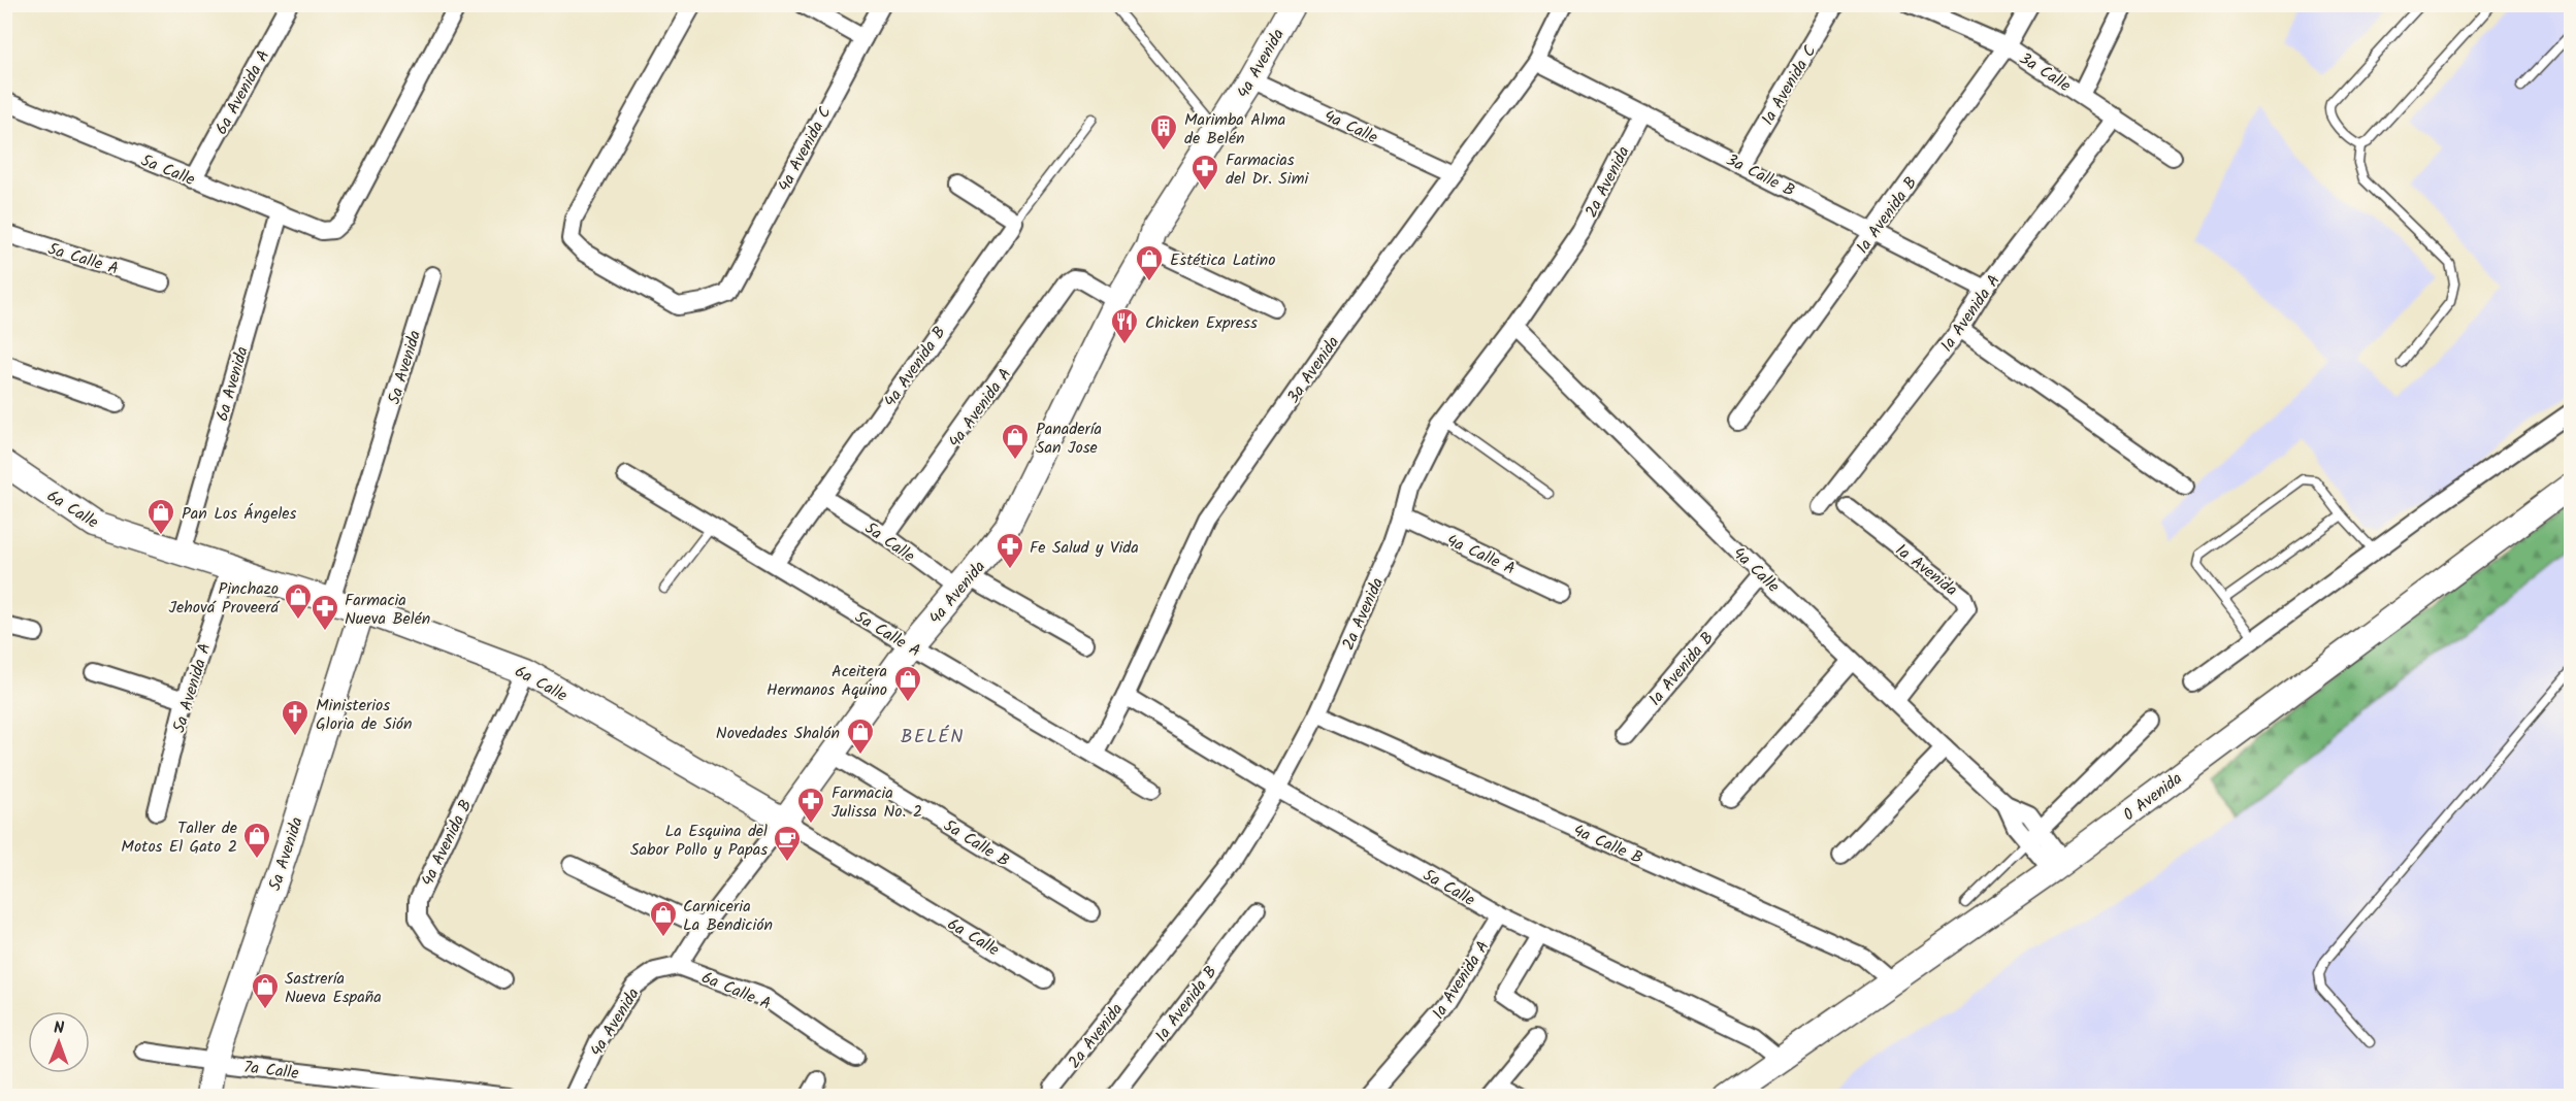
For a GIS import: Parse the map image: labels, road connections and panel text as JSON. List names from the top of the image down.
{
  "streets": {
    "street": [
      "4a Avenida",
      "3a Calle",
      "1a Avenida C",
      "6a Avenida A",
      "4a Calle",
      "4a Avenida C",
      "5a Calle",
      "3a Calle B",
      "2a Avenida",
      "1a Avenida B",
      "5a Calle A",
      "1a Avenida A",
      "4a Avenida B",
      "5a Avenida",
      "3a Avenida",
      "6a Avenida",
      "4a Avenida A",
      "6a Calle",
      "4a Calle A",
      "1a Avenida",
      "5a Avenida A",
      "0 Avenida",
      "5a Calle B",
      "4a Calle B",
      "6a Calle A",
      "7a Calle"
    ]
  },
  "crossings": [
    ["4a Avenida", "4a Calle"],
    ["4a Avenida", "5a Calle"],
    ["4a Avenida", "5a Calle A"],
    ["4a Avenida", "4a Avenida A"],
    ["4a Avenida", "6a Calle"],
    ["4a Avenida", "5a Calle B"],
    ["4a Avenida", "6a Calle A"],
    ["3a Calle", "1a Avenida B"],
    ["3a Calle", "1a Avenida A"],
    ["1a Avenida C", "3a Calle B"],
    ["6a Avenida A", "5a Calle"],
    ["4a Calle", "2a Avenida"],
    ["4a Calle", "1a Avenida B"],
    ["4a Calle", "3a Avenida"],
    ["4a Calle", "1a Avenida"],
    ["4a Calle", "0 Avenida"],
    ["5a Calle", "2a Avenida"],
    ["5a Calle", "1a Avenida A"],
    ["5a Calle", "4a Avenida B"],
    ["5a Calle", "3a Avenida"],
    ["5a Calle", "6a Avenida"],
    ["5a Calle", "4a Avenida A"],
    ["5a Calle", "0 Avenida"],
    ["3a Calle B", "2a Avenida"],
    ["3a Calle B", "1a Avenida B"],
    ["3a Calle B", "1a Avenida A"],
    ["3a Calle B", "3a Avenida"],
    ["2a Avenida", "4a Calle A"],
    ["2a Avenida", "4a Calle B"],
    ["5a Calle A", "4a Avenida B"],
    ["5a Calle A", "3a Avenida"],
    ["4a Avenida B", "6a Calle"],
    ["5a Avenida", "6a Calle"],
    ["5a Avenida", "7a Calle"],
    ["6a Avenida", "6a Calle"],
    ["6a Calle", "5a Avenida A"],
    ["0 Avenida", "4a Calle B"]
  ],
  "districts": ["BELÉN"],
  "places": {
    "building": ["Marimba Alma de Belén"],
    "pharmacy": [
      "Farmacias del Dr. Simi",
      "Fe Salud y Vida",
      "Farmacia Nueva Belén",
      "Farmacia Julissa No. 2"
    ],
    "shop": [
      "Estética Latino",
      "Panadería San Jose",
      "Pan Los Ángeles",
      "Pinchazo Jehová Proveerá",
      "Aceitera Hermanos Aquino",
      "Novedades Shalón",
      "Taller de Motos El Gato 2",
      "Carniceria La Bendición",
      "Sastrería Nueva España"
    ],
    "restaurant": ["Chicken Express"],
    "church": ["Ministerios Gloria de Sión"],
    "cafe": ["La Esquina del Sabor Pollo y Papas"]
  },
  "north": "top"
}
